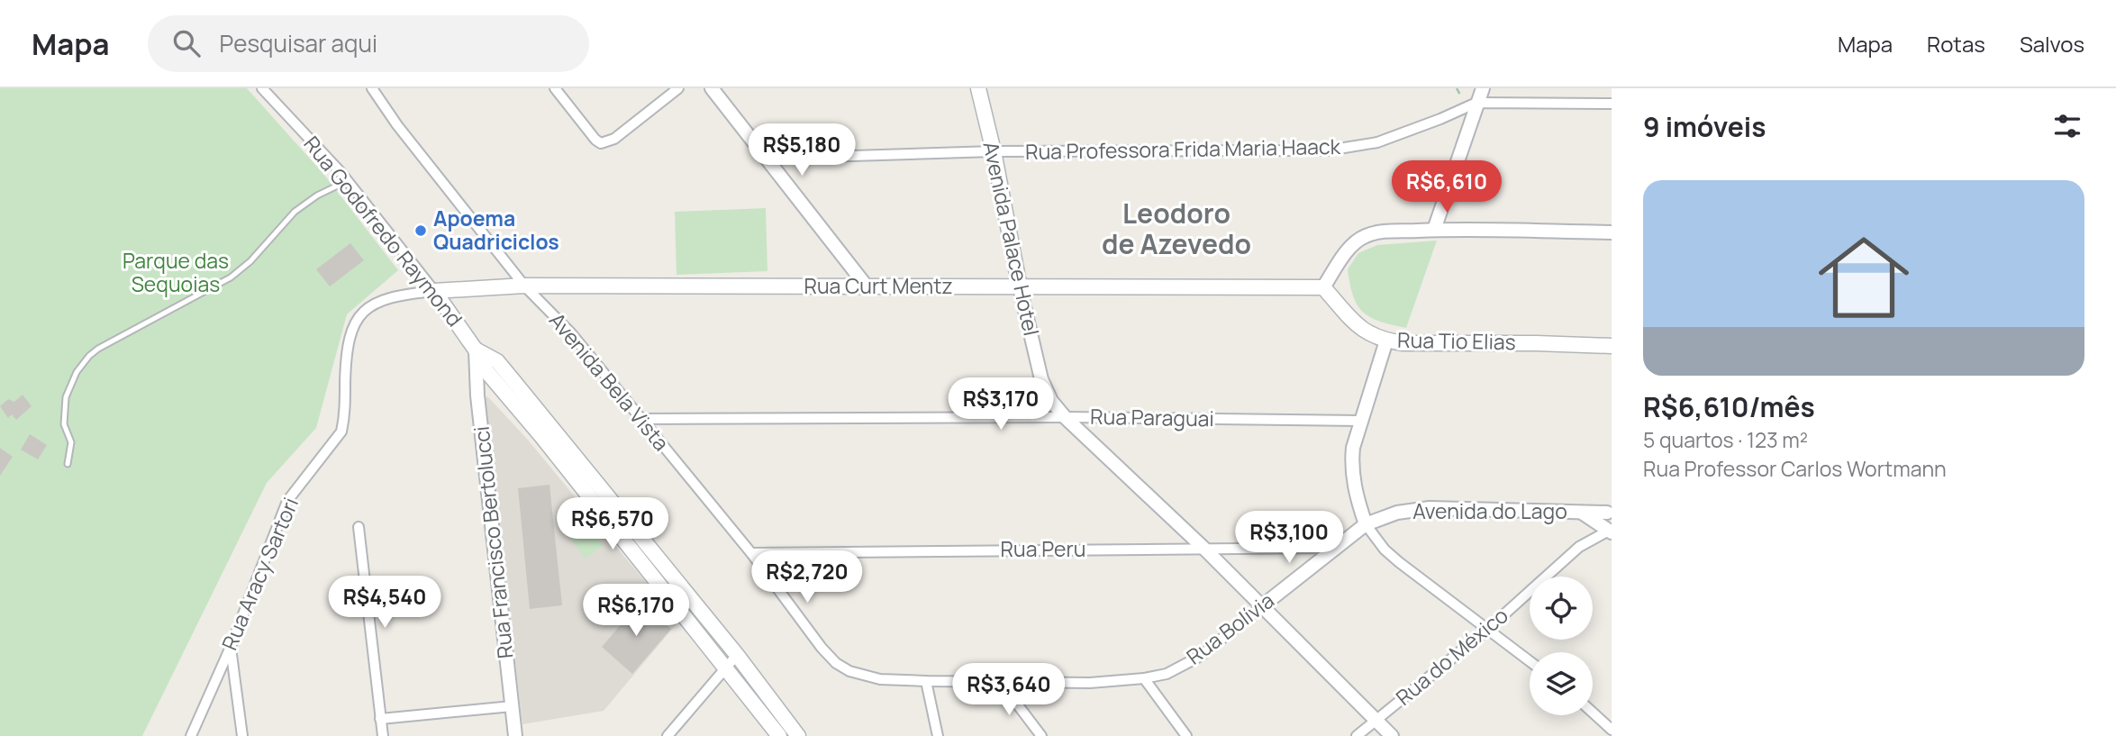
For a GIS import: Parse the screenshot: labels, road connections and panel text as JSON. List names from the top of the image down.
{
  "streets": {
    "main road": [
      "Rua Godofredo Raymond",
      "Avenida Palace Hotel",
      "Rua Curt Mentz",
      "Rua Tio Elias"
    ],
    "street": [
      "Rua Professora Frida Maria Haack",
      "Avenida Bela Vista",
      "Rua Paraguai",
      "Avenida do Lago",
      "Rua Francisco Bertolucci",
      "Rua Peru",
      "Rua Aracy Sartori",
      "Rua Bolívia",
      "Rua do México"
    ]
  },
  "crossings": [
    ["Rua Professora Frida Maria Haack", "Avenida Palace Hotel"],
    ["Rua Godofredo Raymond", "Rua Curt Mentz"],
    ["Rua Godofredo Raymond", "Rua Francisco Bertolucci"],
    ["Rua Godofredo Raymond", "Rua Aracy Sartori"],
    ["Avenida Palace Hotel", "Rua Curt Mentz"],
    ["Avenida Palace Hotel", "Rua Paraguai"],
    ["Avenida Palace Hotel", "Rua Peru"],
    ["Avenida Palace Hotel", "Rua Bolívia"],
    ["Avenida Palace Hotel", "Rua do México"],
    ["Rua Curt Mentz", "Rua Tio Elias"],
    ["Rua Curt Mentz", "Avenida Bela Vista"],
    ["Rua Curt Mentz", "Rua Aracy Sartori"],
    ["Avenida Bela Vista", "Rua Paraguai"],
    ["Avenida Bela Vista", "Rua Peru"],
    ["Avenida Bela Vista", "Rua Bolívia"],
    ["Avenida do Lago", "Rua Bolívia"],
    ["Avenida do Lago", "Rua do México"],
    ["Rua Peru", "Rua Bolívia"]
  ],
  "districts": ["Leodoro de Azevedo"],
  "parks": ["Parque das Sequoias"],
  "places": ["Apoema Quadriciclos"],
  "page": {
    "header": "Mapa",
    "search": "Pesquisar aqui",
    "nav": ["Mapa", "Rotas", "Salvos"],
    "heading": "9 imóveis",
    "price": [
      "R$5,180",
      "R$6,610",
      "R$3,170",
      "R$6,570",
      "R$3,100",
      "R$2,720",
      "R$4,540",
      "R$6,170",
      "R$3,640"
    ],
    "list": [
      {
        "name": "R$6,610/mês",
        "note": "5 quartos · 123 m² · Rua Professor Carlos Wortmann"
      }
    ]
  }
}
